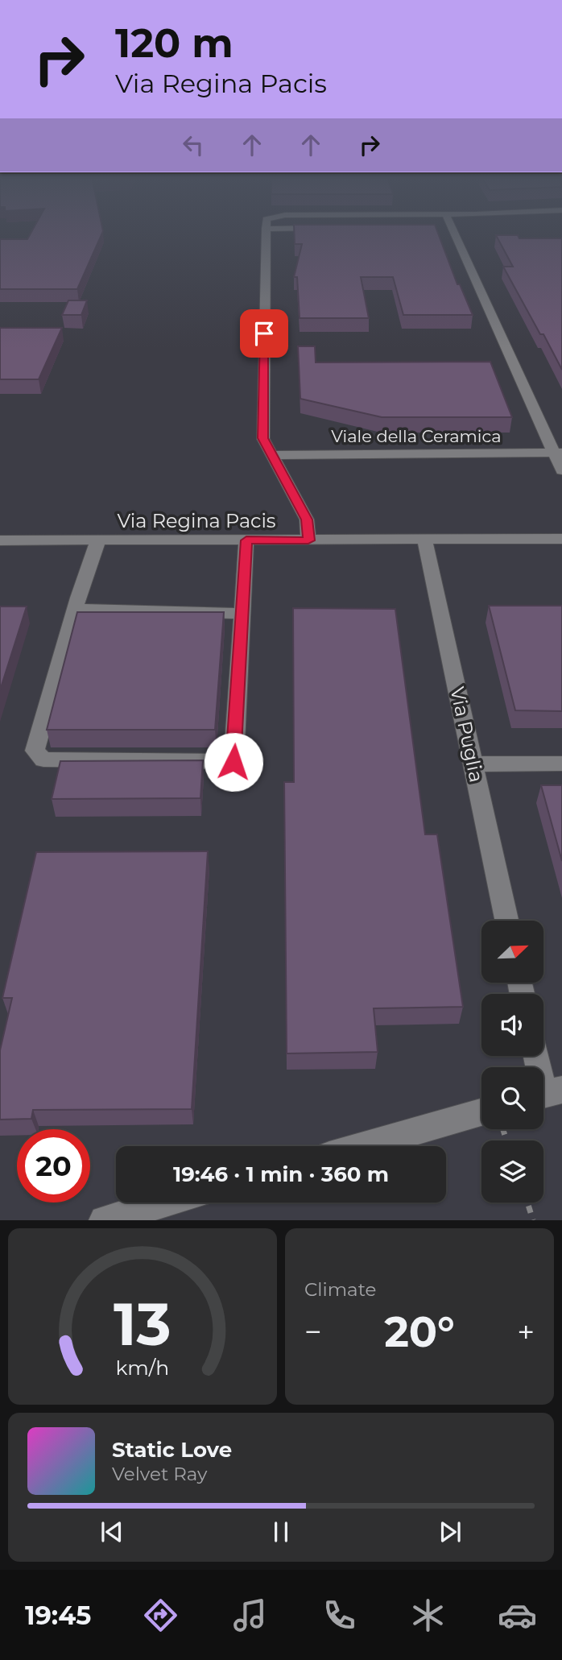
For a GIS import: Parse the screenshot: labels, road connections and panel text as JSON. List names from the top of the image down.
{
  "streets": {
    "street": ["Viale della Ceramica", "Via Regina Pacis", "Via Puglia"]
  },
  "crossings": [
    ["Via Regina Pacis", "Via Puglia"]
  ],
  "north": "top right",
  "page": {
    "turn": ["120 m", "Via Regina Pacis"],
    "limit": "20",
    "trip": "19:46 · 1 min · 360 m",
    "tile": "Climate",
    "heat": ["−", "20°", "+"],
    "song": ["Static Love", "Velvet Ray"],
    "tabs": "19:45",
    "gauge": ["13", "km/h"]
  }
}
